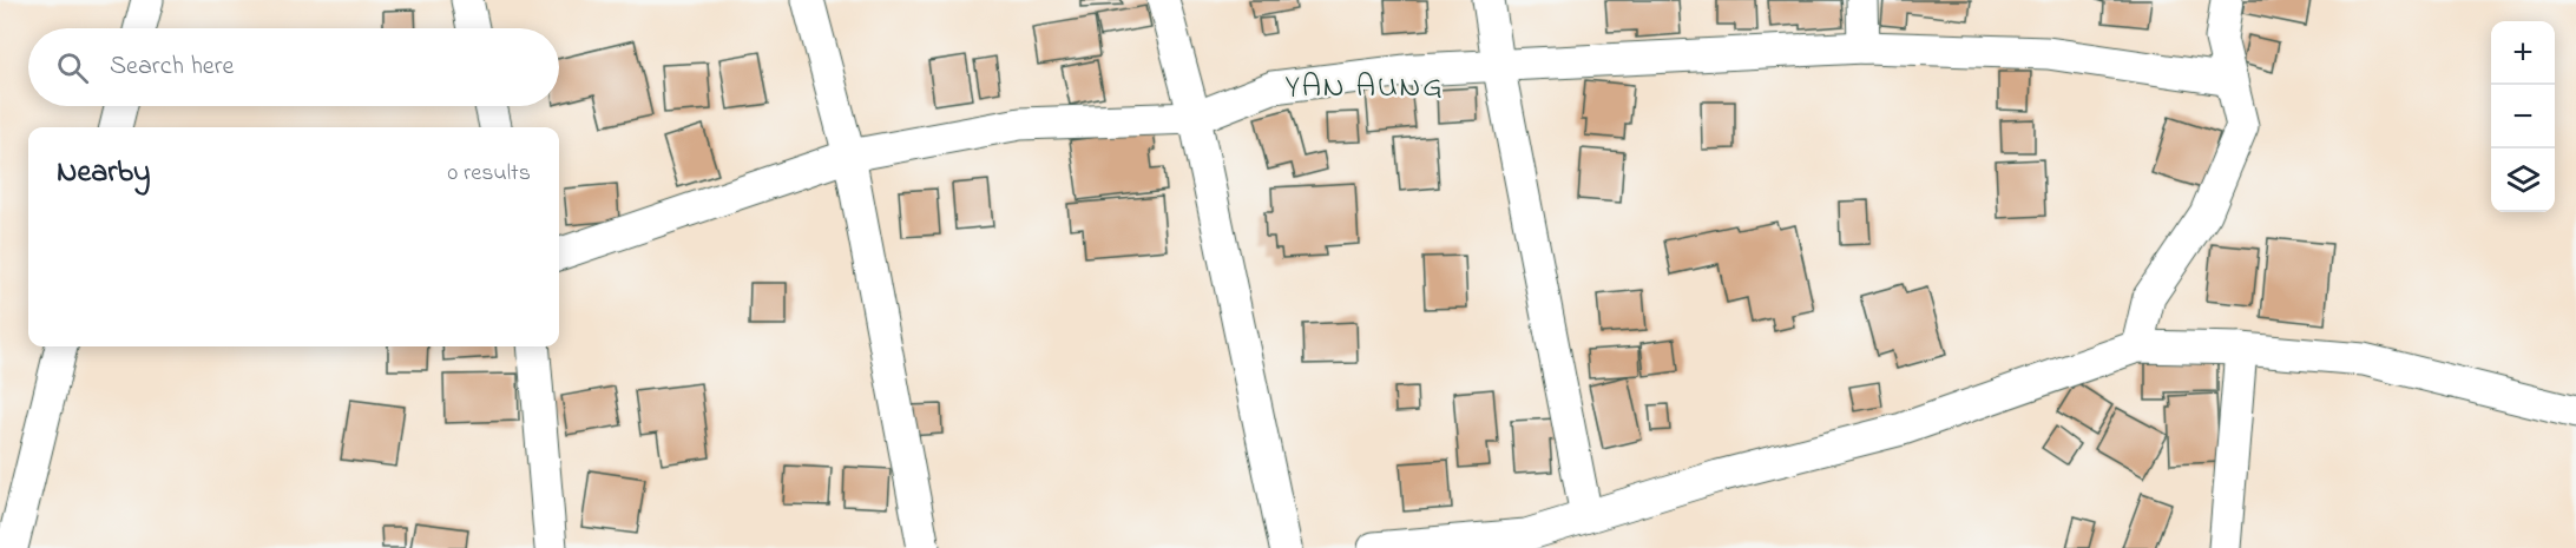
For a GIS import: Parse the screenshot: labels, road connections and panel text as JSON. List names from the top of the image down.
{
  "districts": ["YAN AUNG"],
  "page": {
    "map_buttons": ["+", "−"],
    "search": "Search here",
    "heading": ["Nearby", "0 results"]
  }
}
